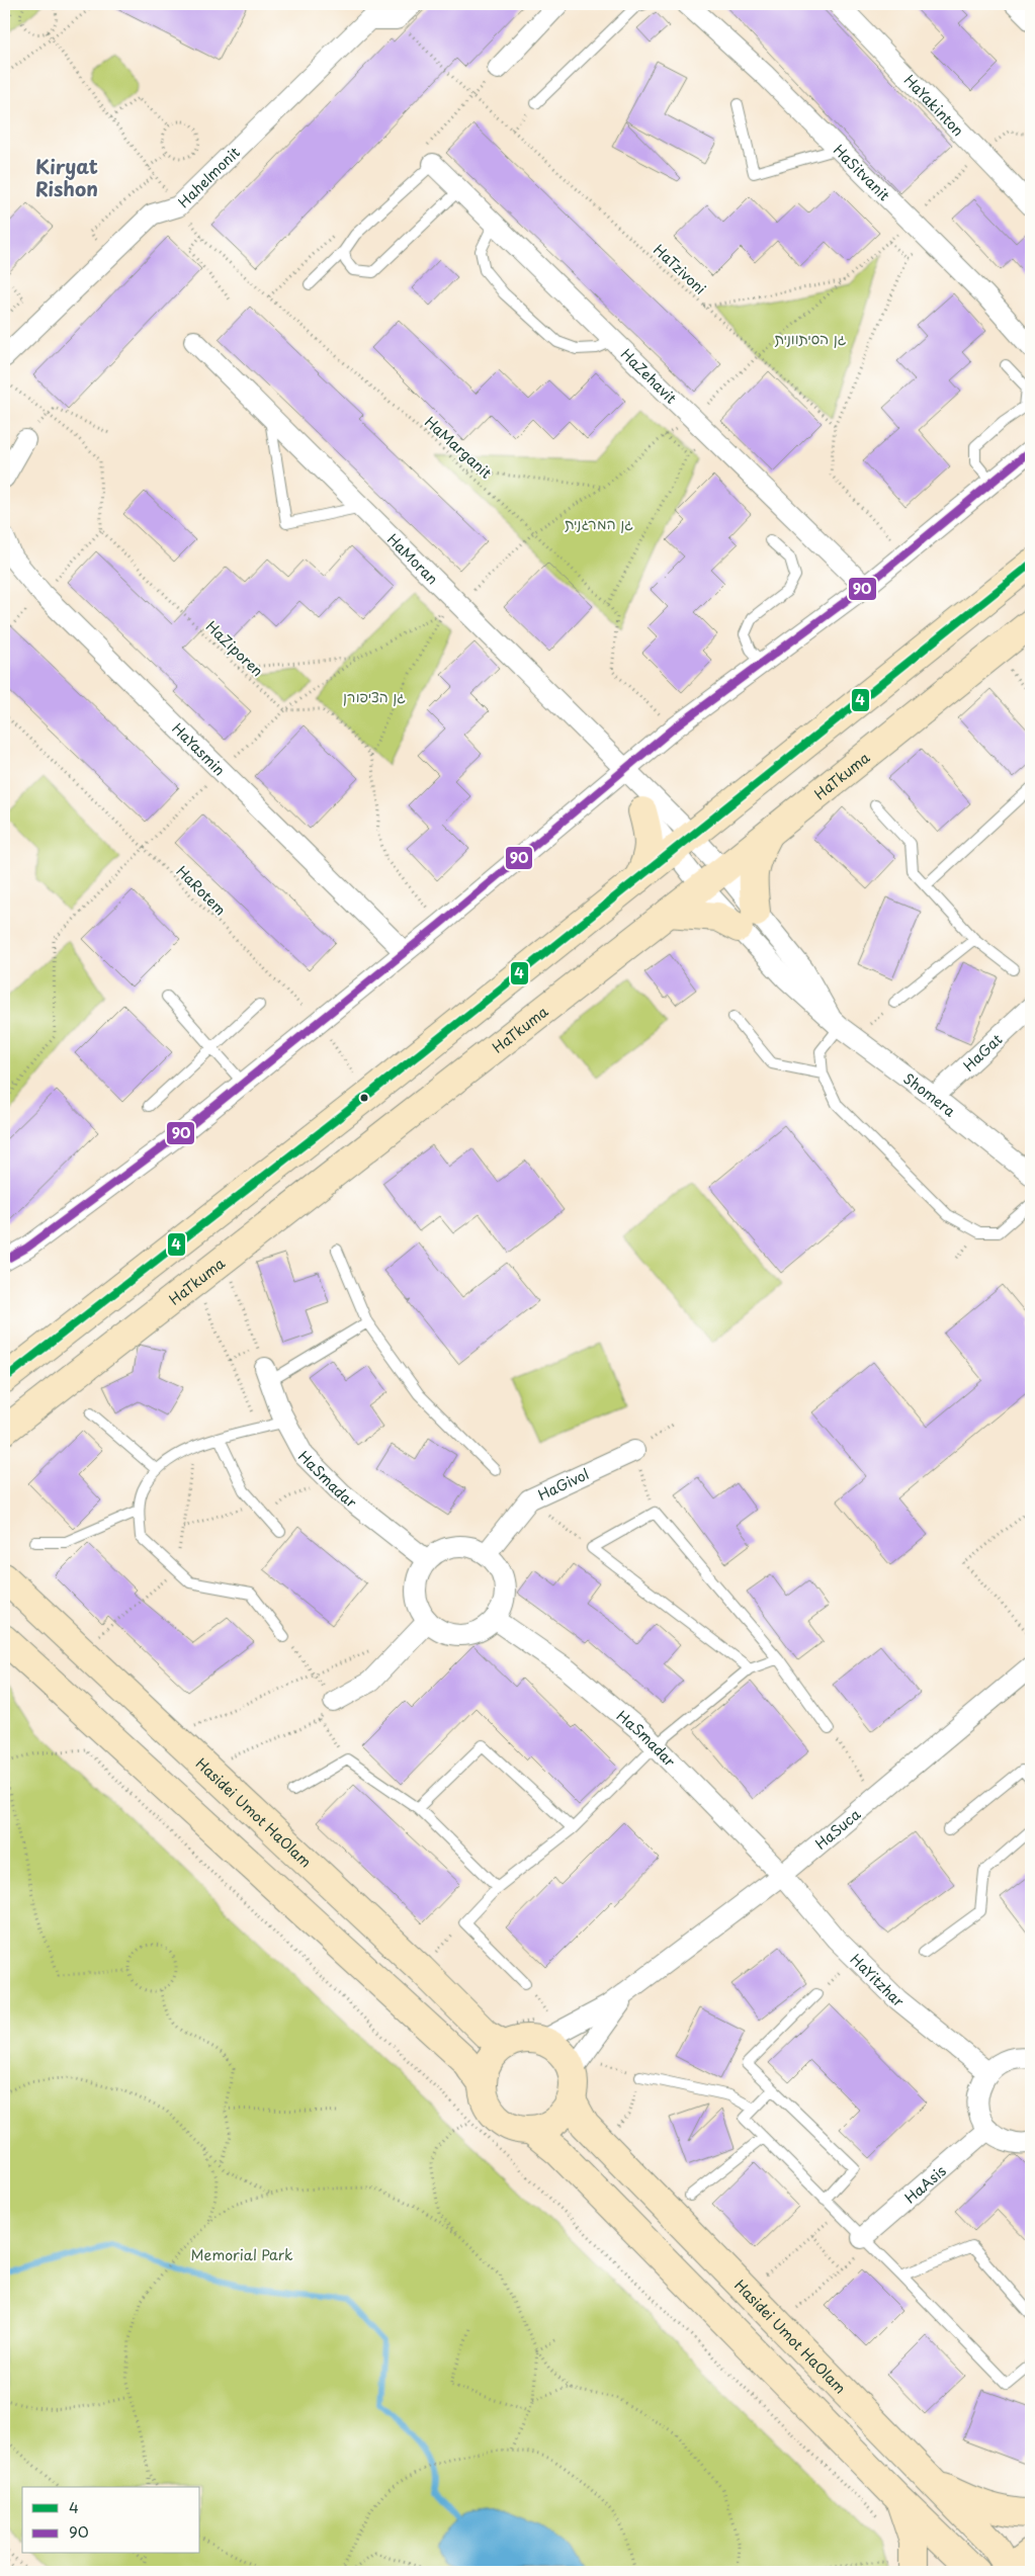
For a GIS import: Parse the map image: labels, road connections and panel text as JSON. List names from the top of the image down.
{
  "streets": {
    "street": [
      "HaYakinton",
      "HaSitvanit",
      "Hahelmonit",
      "HaZehavit",
      "HaMoran",
      "HaYasmin",
      "HaTkuma",
      "HaGat",
      "Shomera",
      "HaSmadar",
      "HaGivol",
      "Hasidei Umot HaOlam",
      "HaSuca",
      "HaYitzhar",
      "HaAsis"
    ],
    "path": [
      "HaTzivoni",
      "HaMarganit",
      "HaZiporen",
      "HaRotem"
    ]
  },
  "crossings": [
    ["Hahelmonit", "HaTzivoni"],
    ["Hahelmonit", "HaMarganit"],
    ["HaMoran", "Shomera"],
    ["HaTkuma", "Shomera"],
    ["HaGat", "Shomera"],
    ["HaSmadar", "HaGivol"],
    ["HaSmadar", "HaSuca"],
    ["HaSmadar", "HaYitzhar"],
    ["Hasidei Umot HaOlam", "HaSuca"],
    ["HaSuca", "HaYitzhar"]
  ],
  "districts": ["Kiryat Rishon"],
  "parks": [
    "גן הסיתוונית",
    "גן המרגנית",
    "גן הציפורן",
    "Memorial Park"
  ],
  "lines": ["transit line 90", "transit line 4"],
  "legend": ["4", "90"]
}
